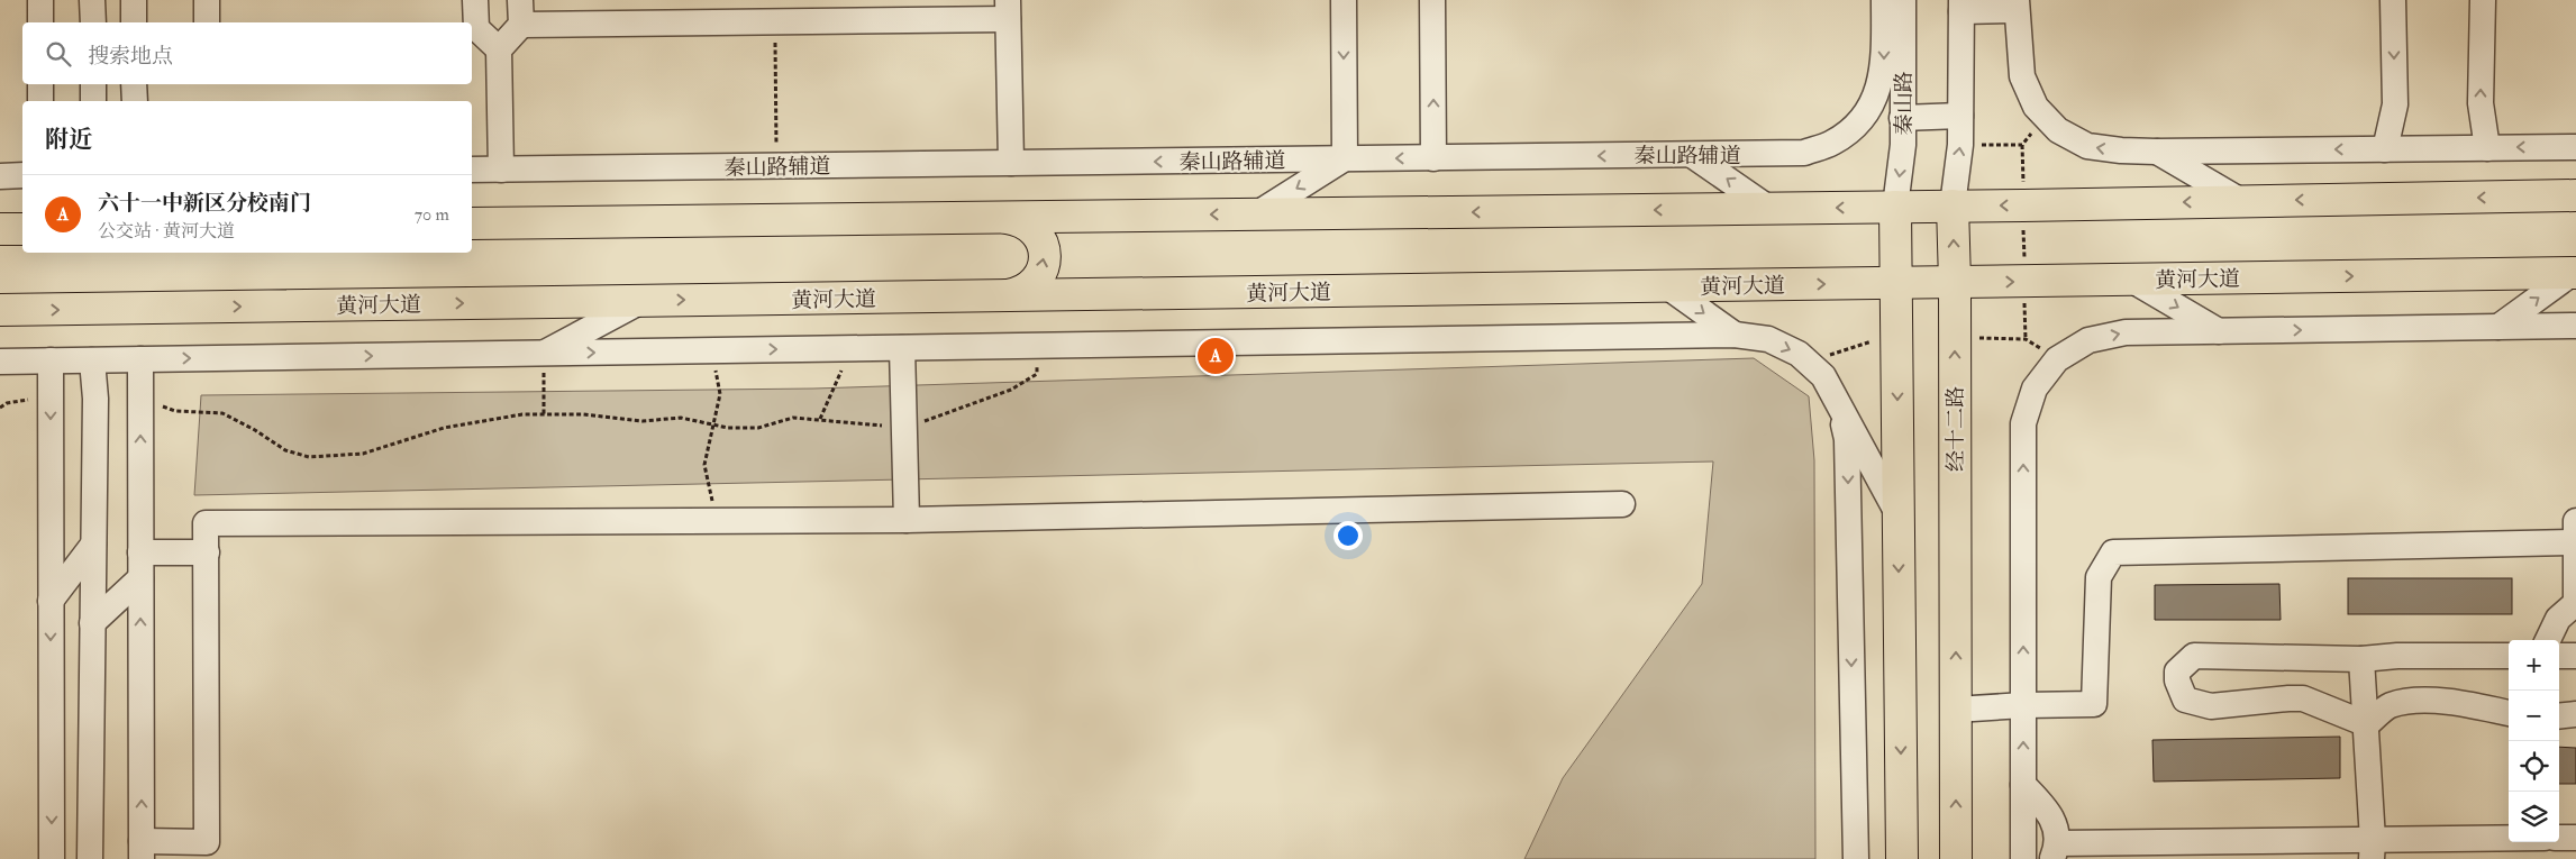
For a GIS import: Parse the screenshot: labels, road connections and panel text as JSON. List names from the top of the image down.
{
  "streets": {
    "main road": ["黄河大道", "经十二路"],
    "street": ["秦山路", "秦山路辅道"]
  },
  "crossings": [
    ["黄河大道", "经十二路"]
  ],
  "one_way": ["秦山路"],
  "page": {
    "search": "搜索地点",
    "heading": "附近",
    "list": [
      {
        "mark": "A",
        "name": "六十一中新区分校南门",
        "note": "公交站 · 黄河大道",
        "value": "70 m"
      }
    ],
    "pins": "A",
    "map_buttons": ["+", "−"]
  }
}
